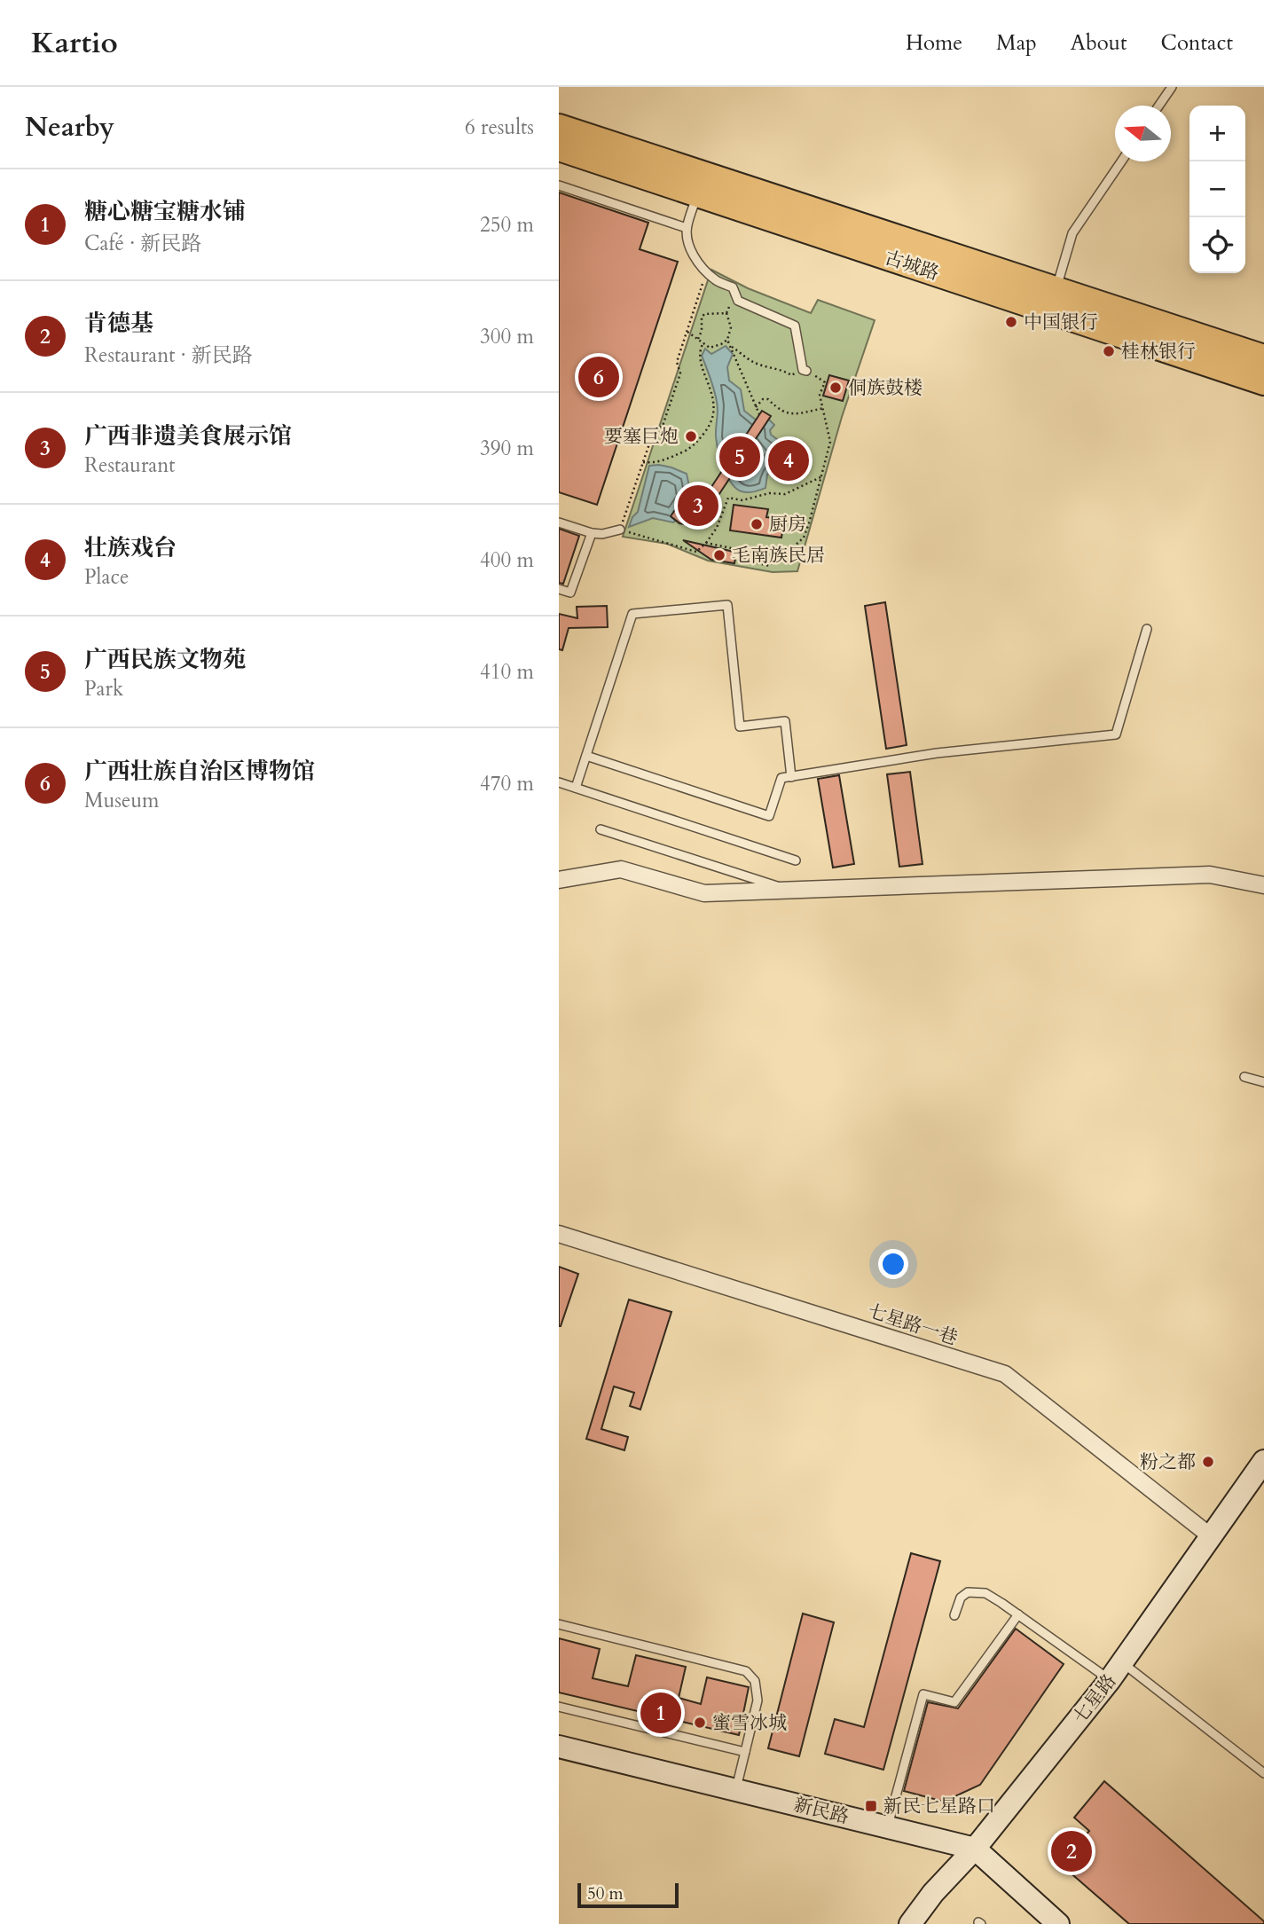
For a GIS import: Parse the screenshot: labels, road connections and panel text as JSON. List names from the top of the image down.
{
  "streets": {
    "main road": ["古城路", "七星路", "新民路"],
    "street": ["七星路一巷"]
  },
  "crossings": [
    ["七星路一巷", "七星路"],
    ["七星路", "新民路"]
  ],
  "places": {
    "other": [
      "中国银行",
      "桂林银行",
      "侗族鼓楼",
      "要塞巨炮",
      "厨房",
      "毛南族民居",
      "粉之都",
      "蜜雪冰城"
    ],
    "transit": ["新民七星路口"]
  },
  "scale_bar": "50 m",
  "north": "left",
  "page": {
    "header": "Kartio",
    "nav": [
      "Home",
      "Map",
      "About",
      "Contact"
    ],
    "heading": ["Nearby", "6 results"],
    "map_buttons": ["+", "−"],
    "list": [
      {
        "mark": "1",
        "name": "糖心糖宝糖水铺",
        "note": "Café · 新民路",
        "value": "250 m"
      },
      {
        "mark": "2",
        "name": "肯德基",
        "note": "Restaurant · 新民路",
        "value": "300 m"
      },
      {
        "mark": "3",
        "name": "广西非遗美食展示馆",
        "note": "Restaurant",
        "value": "390 m"
      },
      {
        "mark": "4",
        "name": "壮族戏台",
        "note": "Place",
        "value": "400 m"
      },
      {
        "mark": "5",
        "name": "广西民族文物苑",
        "note": "Park",
        "value": "410 m"
      },
      {
        "mark": "6",
        "name": "广西壮族自治区博物馆",
        "note": "Museum",
        "value": "470 m"
      }
    ],
    "pins": [
      "6",
      "5",
      "4",
      "3",
      "1",
      "2"
    ],
    "scale": "50 m"
  }
}
